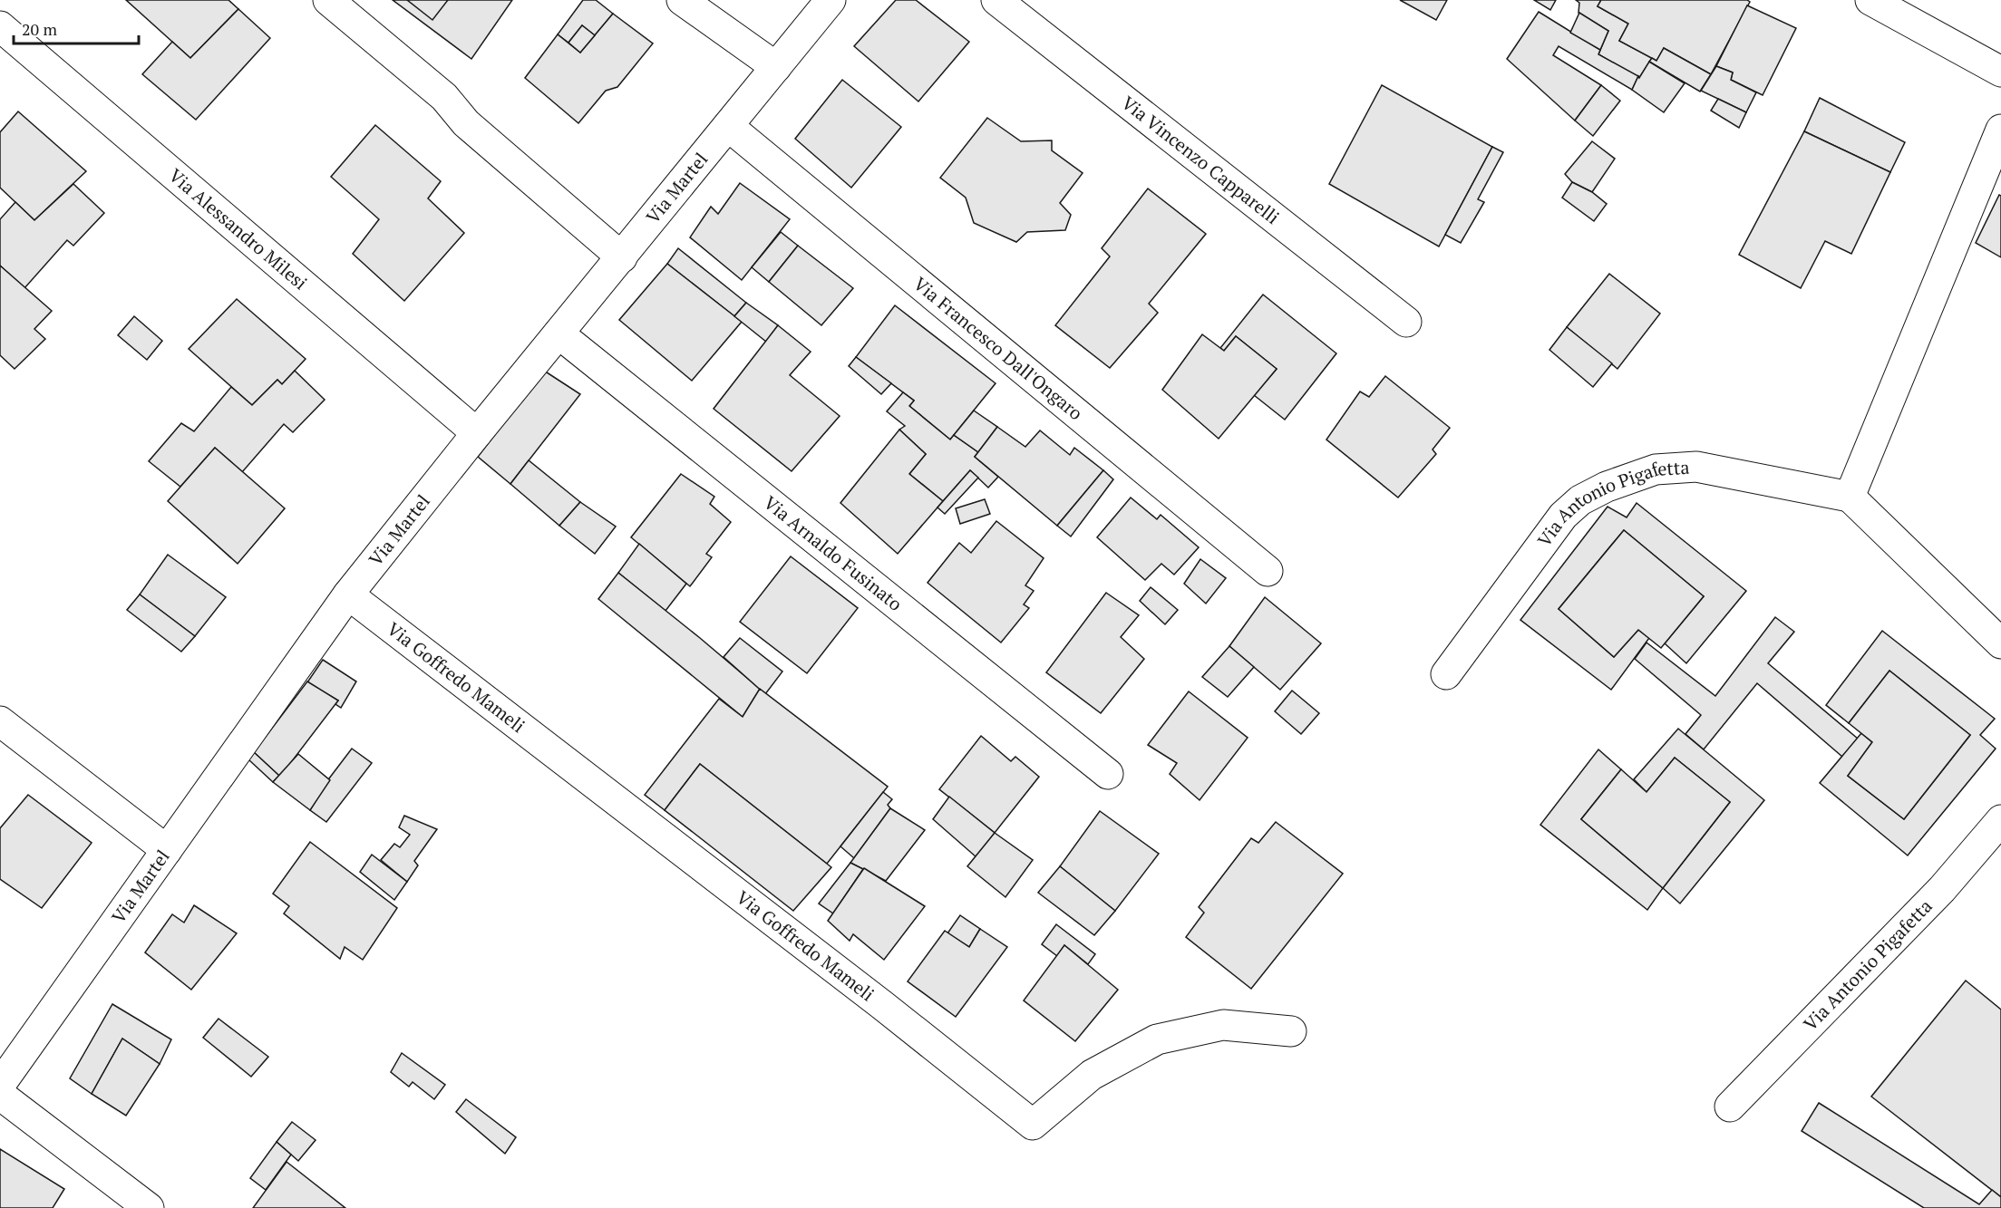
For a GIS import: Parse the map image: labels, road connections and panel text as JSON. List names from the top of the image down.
{
  "streets": {
    "street": [
      "Via Vincenzo Capparelli",
      "Via Martel",
      "Via Alessandro Milesi",
      "Via Francesco Dall'Ongaro",
      "Via Antonio Pigafetta",
      "Via Arnaldo Fusinato",
      "Via Goffredo Mameli"
    ]
  },
  "crossings": [
    ["Via Martel", "Via Alessandro Milesi"],
    ["Via Martel", "Via Francesco Dall'Ongaro"],
    ["Via Martel", "Via Arnaldo Fusinato"],
    ["Via Martel", "Via Goffredo Mameli"]
  ],
  "scale_bar": "20 m"
}
